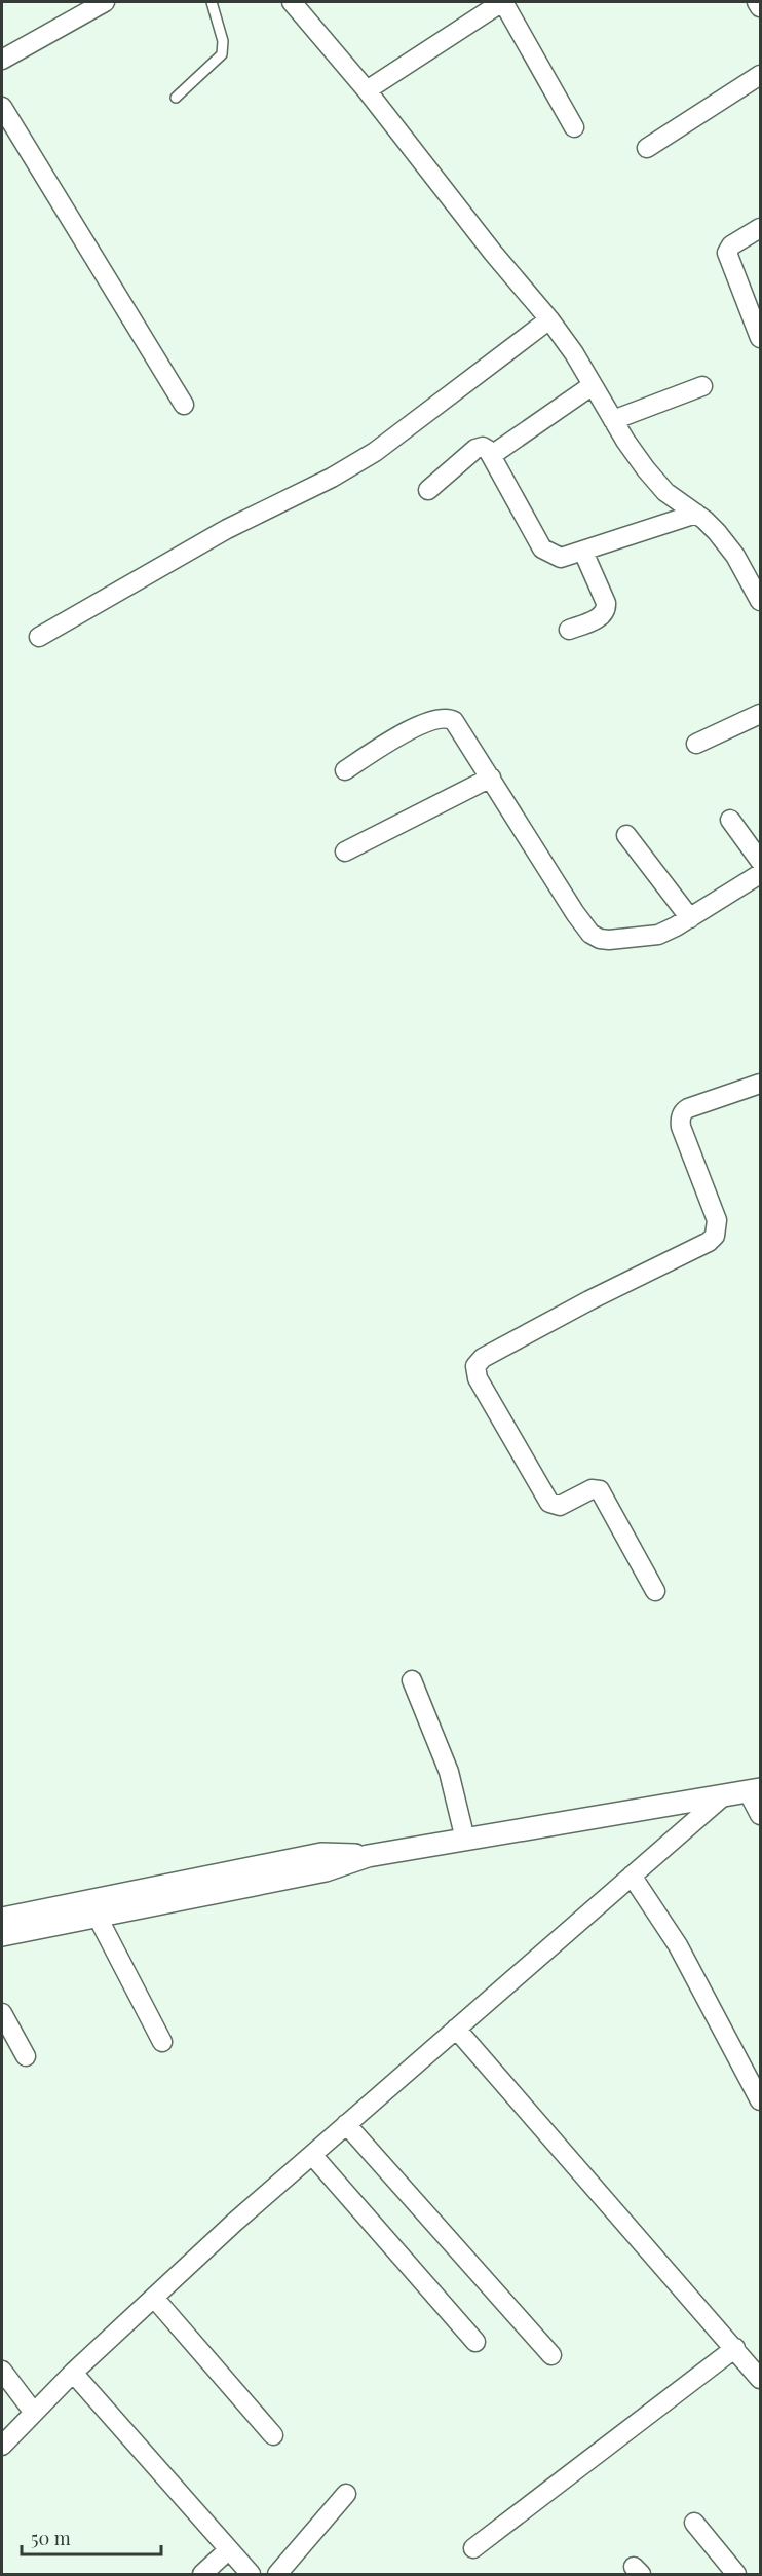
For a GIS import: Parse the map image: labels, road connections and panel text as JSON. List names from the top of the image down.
{
  "scale_bar": "50 m"
}
